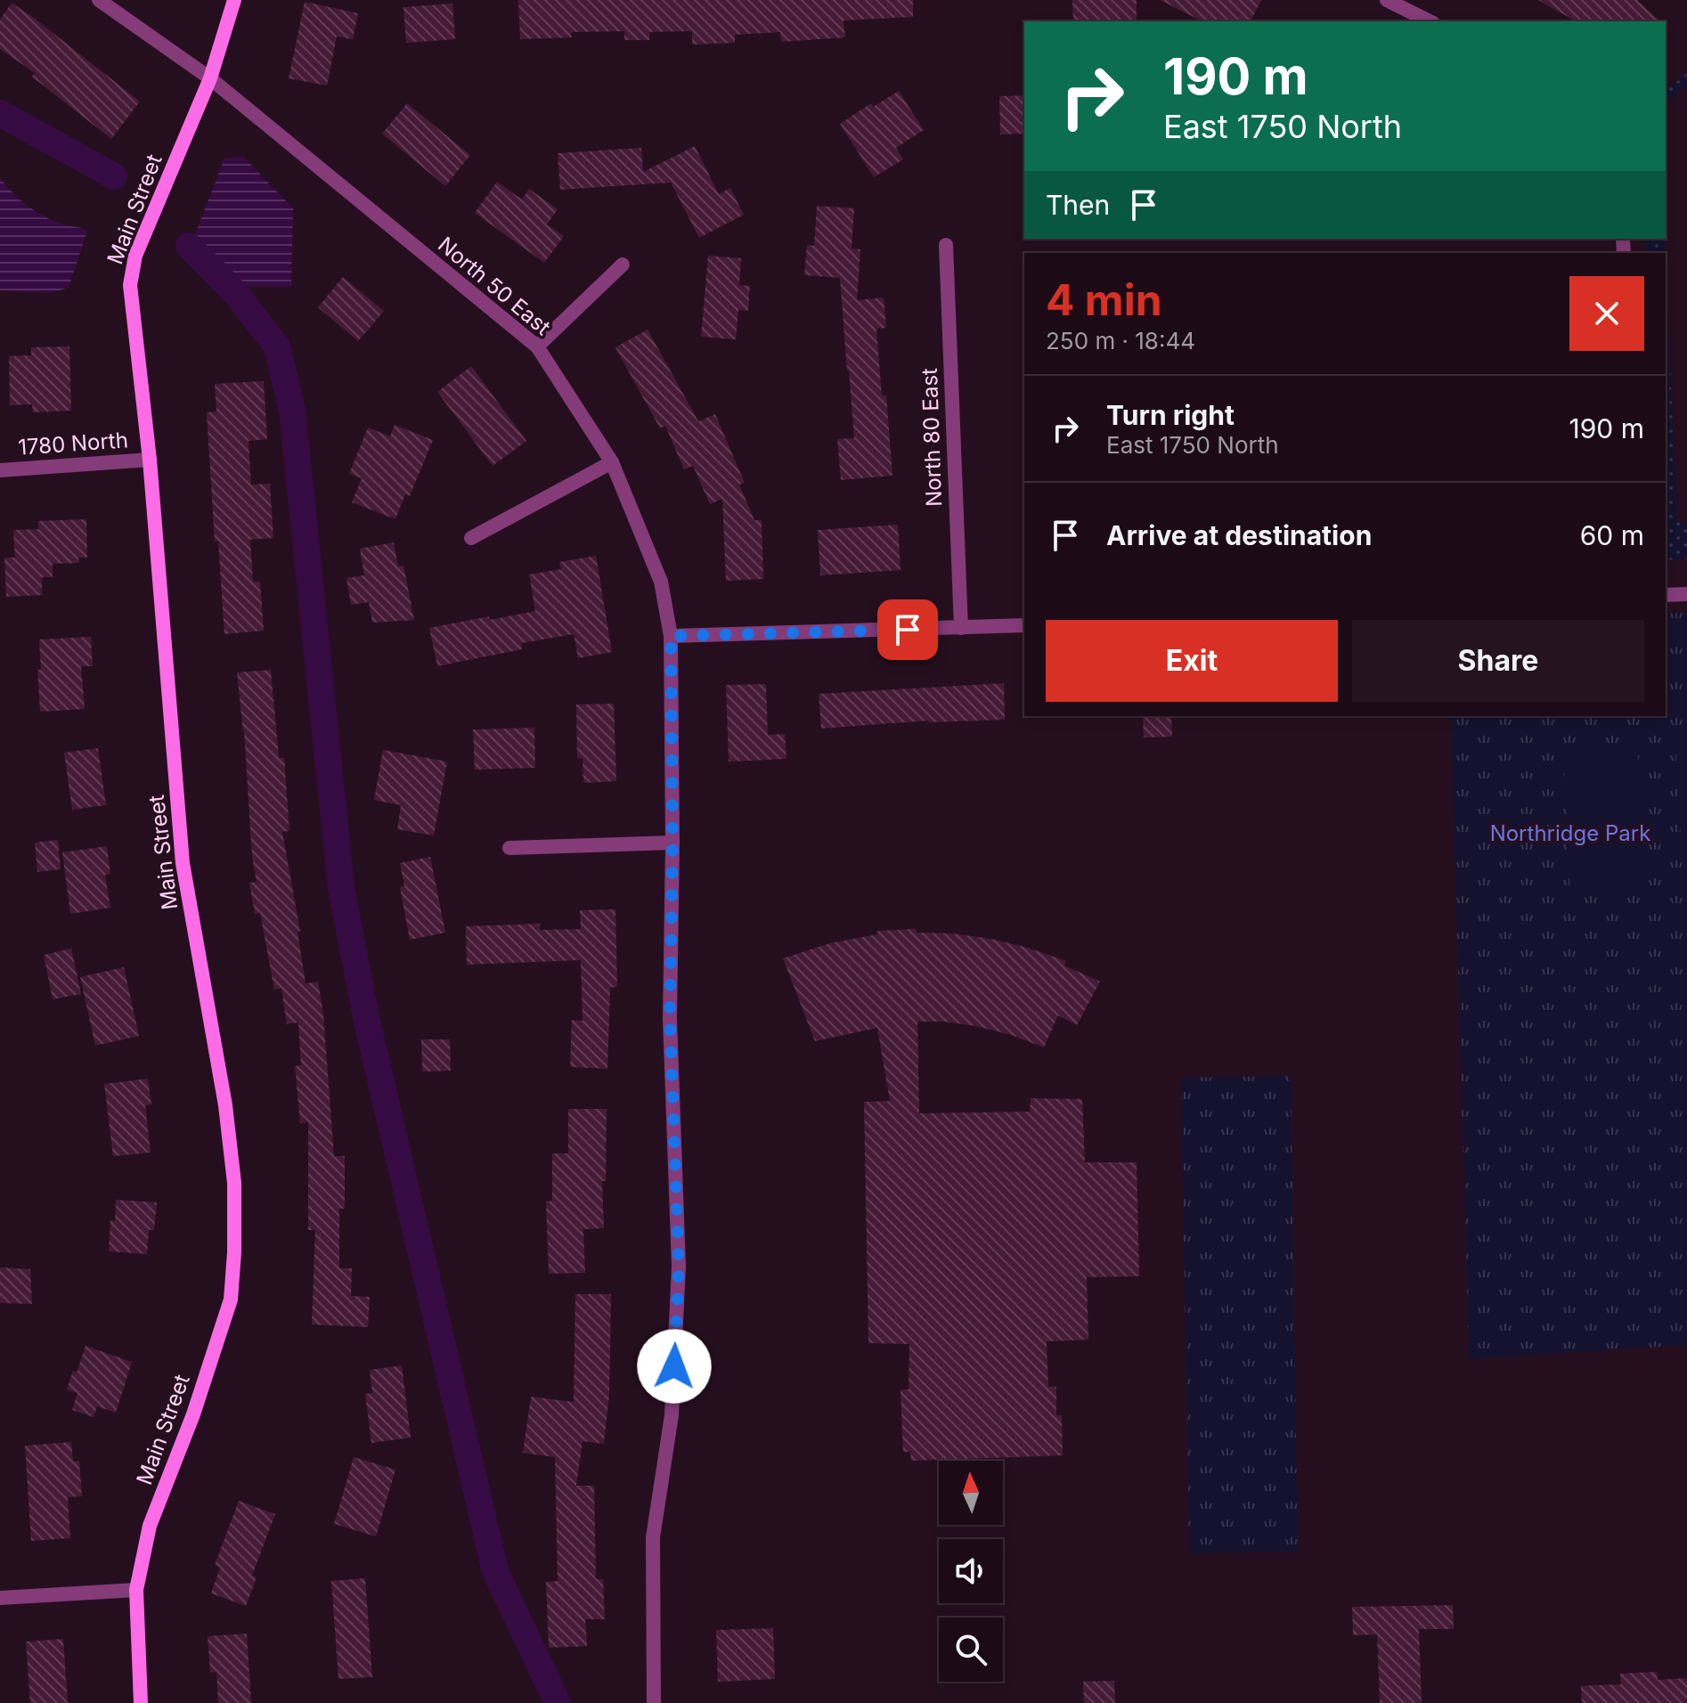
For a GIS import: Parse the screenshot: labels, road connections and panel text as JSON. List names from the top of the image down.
{
  "streets": {
    "street": [
      "Main Street",
      "North 50 East",
      "North 80 East",
      "1780 North"
    ]
  },
  "crossings": [
    ["Main Street", "North 50 East"],
    ["Main Street", "1780 North"]
  ],
  "parks": ["Northridge Park"],
  "north": "top",
  "page": {
    "turn": ["190 m", "East 1750 North"],
    "then": "Then",
    "heading": ["4 min", "250 m · 18:44"],
    "list": [
      {
        "name": "Turn right",
        "note": "East 1750 North",
        "value": "190 m"
      },
      {
        "name": "Arrive at destination",
        "value": "60 m"
      }
    ],
    "buttons": ["Exit", "Share"]
  }
}
